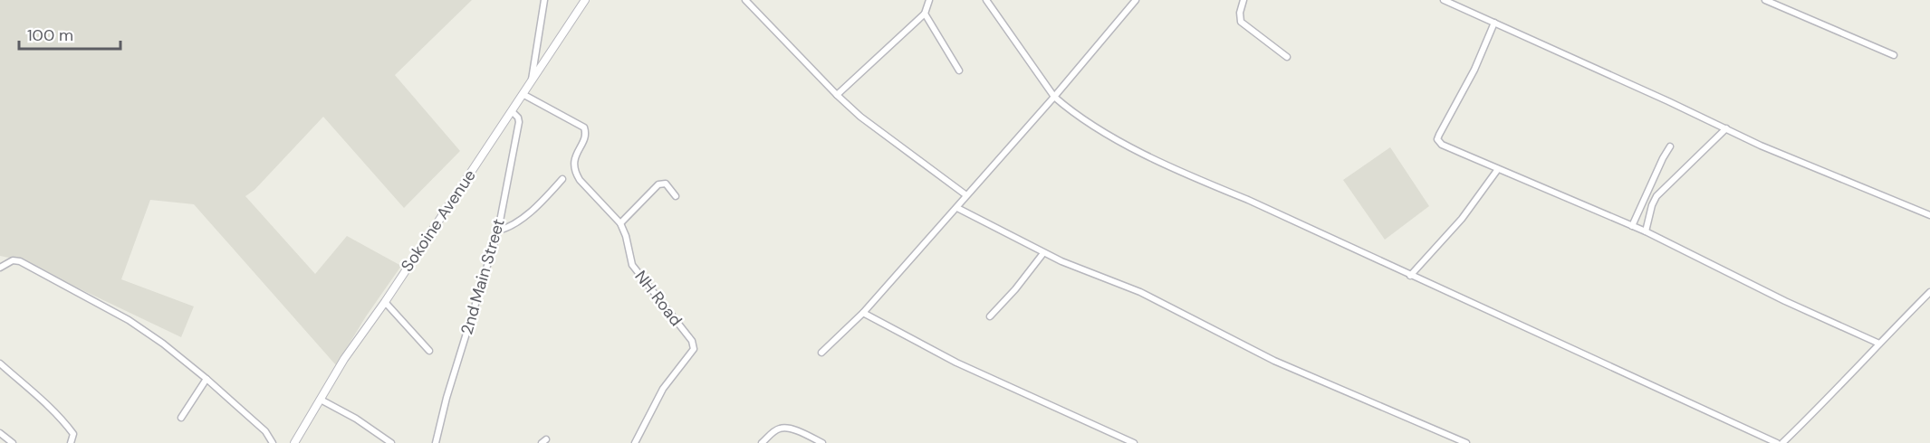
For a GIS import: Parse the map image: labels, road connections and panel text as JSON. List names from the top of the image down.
{
  "streets": {
    "street": ["Sokoine Avenue", "2nd Main Street", "NH Road"]
  },
  "crossings": [
    ["Sokoine Avenue", "2nd Main Street"],
    ["Sokoine Avenue", "NH Road"]
  ],
  "scale_bar": "100 m"
}
